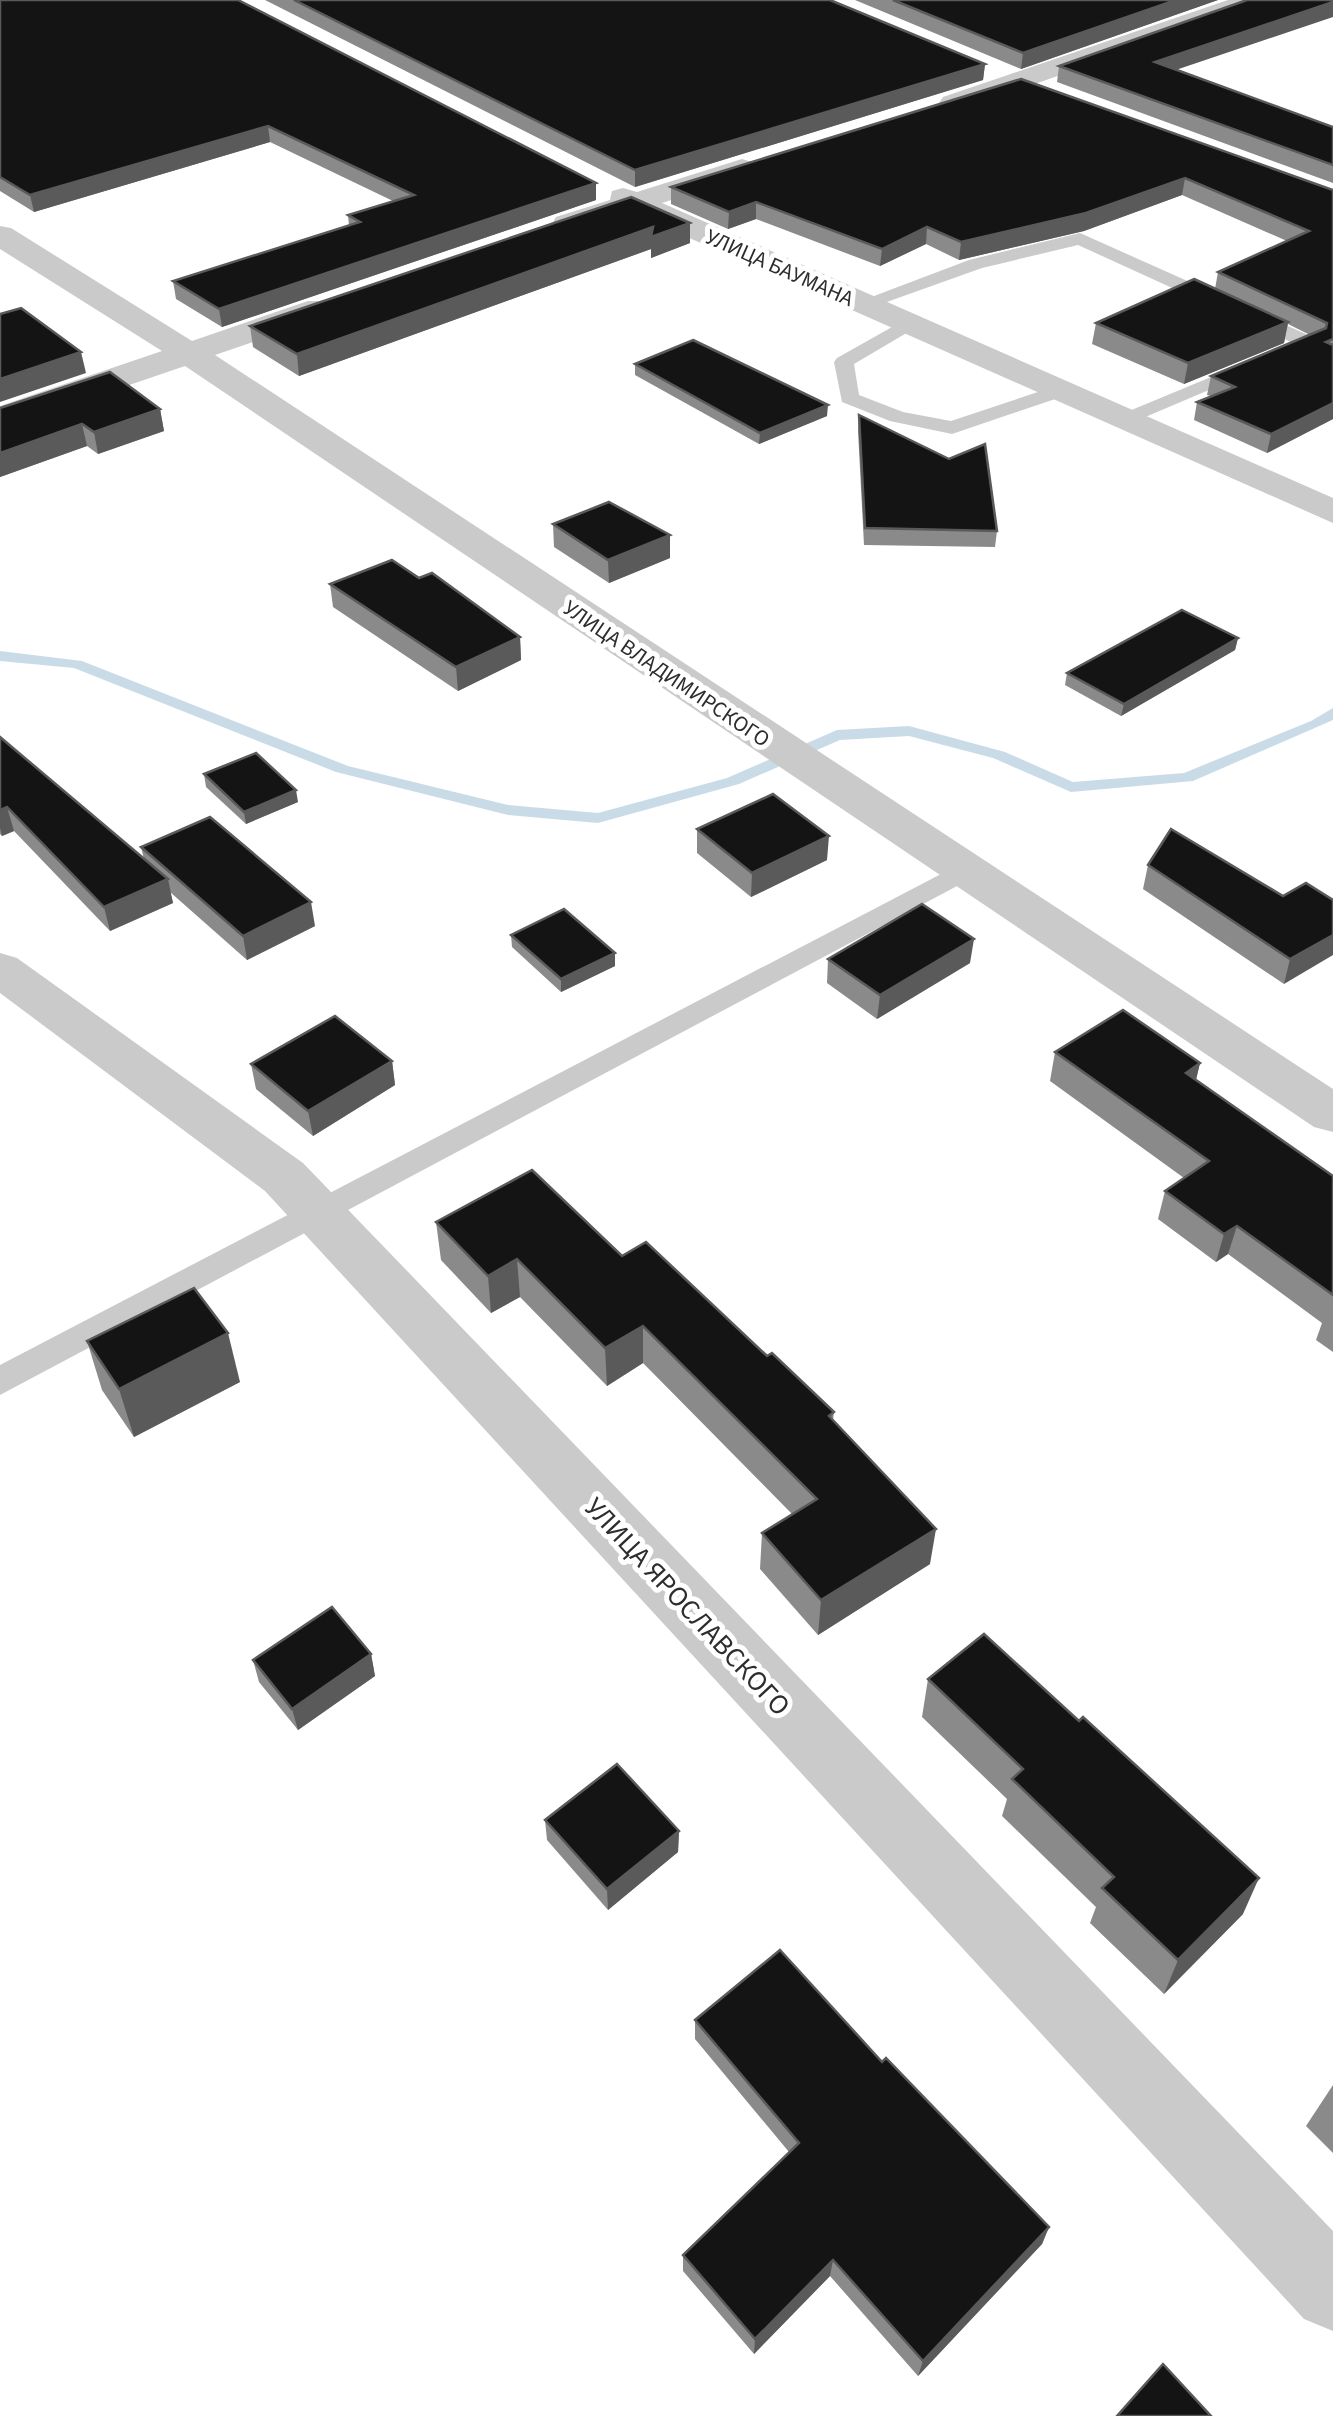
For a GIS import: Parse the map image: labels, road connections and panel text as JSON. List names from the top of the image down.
{
  "streets": {
    "street": ["УЛИЦА БАУМАНА", "УЛИЦА ВЛАДИМИРСКОГО", "УЛИЦА ЯРОСЛАВСКОГО"]
  }
}
